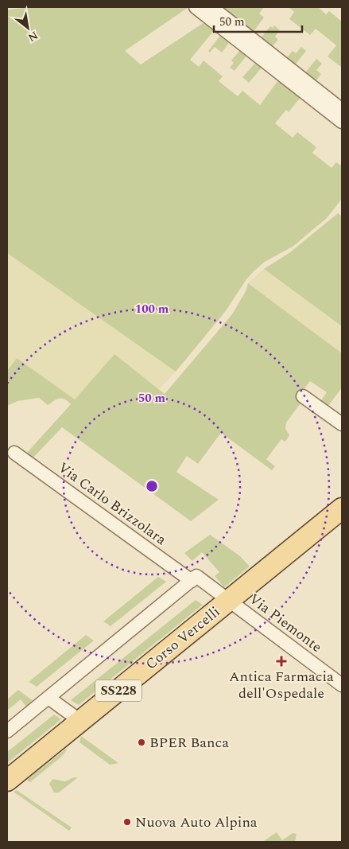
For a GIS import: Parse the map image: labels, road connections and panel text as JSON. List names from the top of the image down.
{
  "streets": {
    "main road": ["Corso Vercelli", "SS228"],
    "street": ["Via Carlo Brizzolara", "Via Piemonte"]
  },
  "crossings": [
    ["Via Carlo Brizzolara", "Corso Vercelli"],
    ["Via Piemonte", "Corso Vercelli"]
  ],
  "places": {
    "health": ["Antica Farmacia dell'Ospedale"],
    "other": ["BPER Banca", "Nuova Auto Alpina"]
  },
  "scale_bar": "50 m",
  "north": "bottom right",
  "rings": ["100 m", "50 m"]
}
